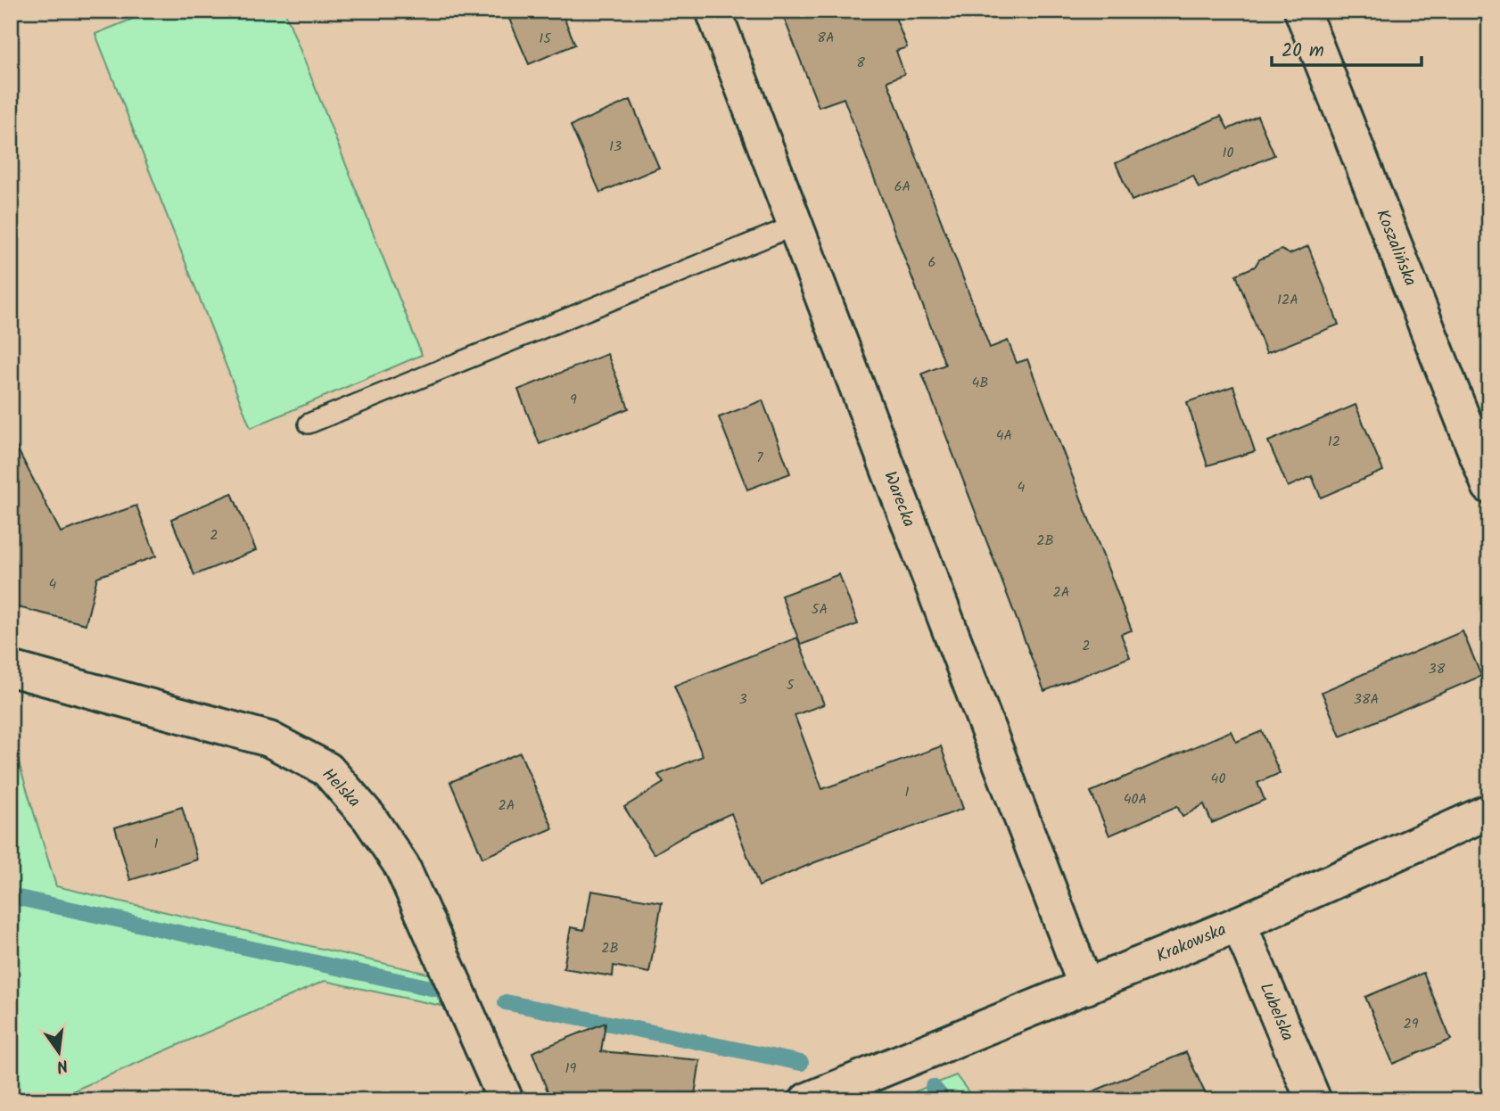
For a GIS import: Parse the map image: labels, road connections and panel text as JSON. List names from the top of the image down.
{
  "streets": {
    "street": [
      "Koszalińska",
      "Warecka",
      "Helska",
      "Krakowska",
      "Lubelska"
    ]
  },
  "crossings": [
    ["Warecka", "Krakowska"],
    ["Krakowska", "Lubelska"]
  ],
  "house_numbers": [
    "8A",
    "15",
    "8",
    "13",
    "10",
    "6A",
    "6",
    "12A",
    "4B",
    "9",
    "4A",
    "12",
    "7",
    "4",
    "2",
    "2B",
    "4",
    "2A",
    "5A",
    "2",
    "38",
    "5",
    "3",
    "38A",
    "40",
    "1",
    "40A",
    "2A",
    "1",
    "2B",
    "29",
    "19"
  ],
  "scale_bar": "20 m",
  "north": "bottom"
}
